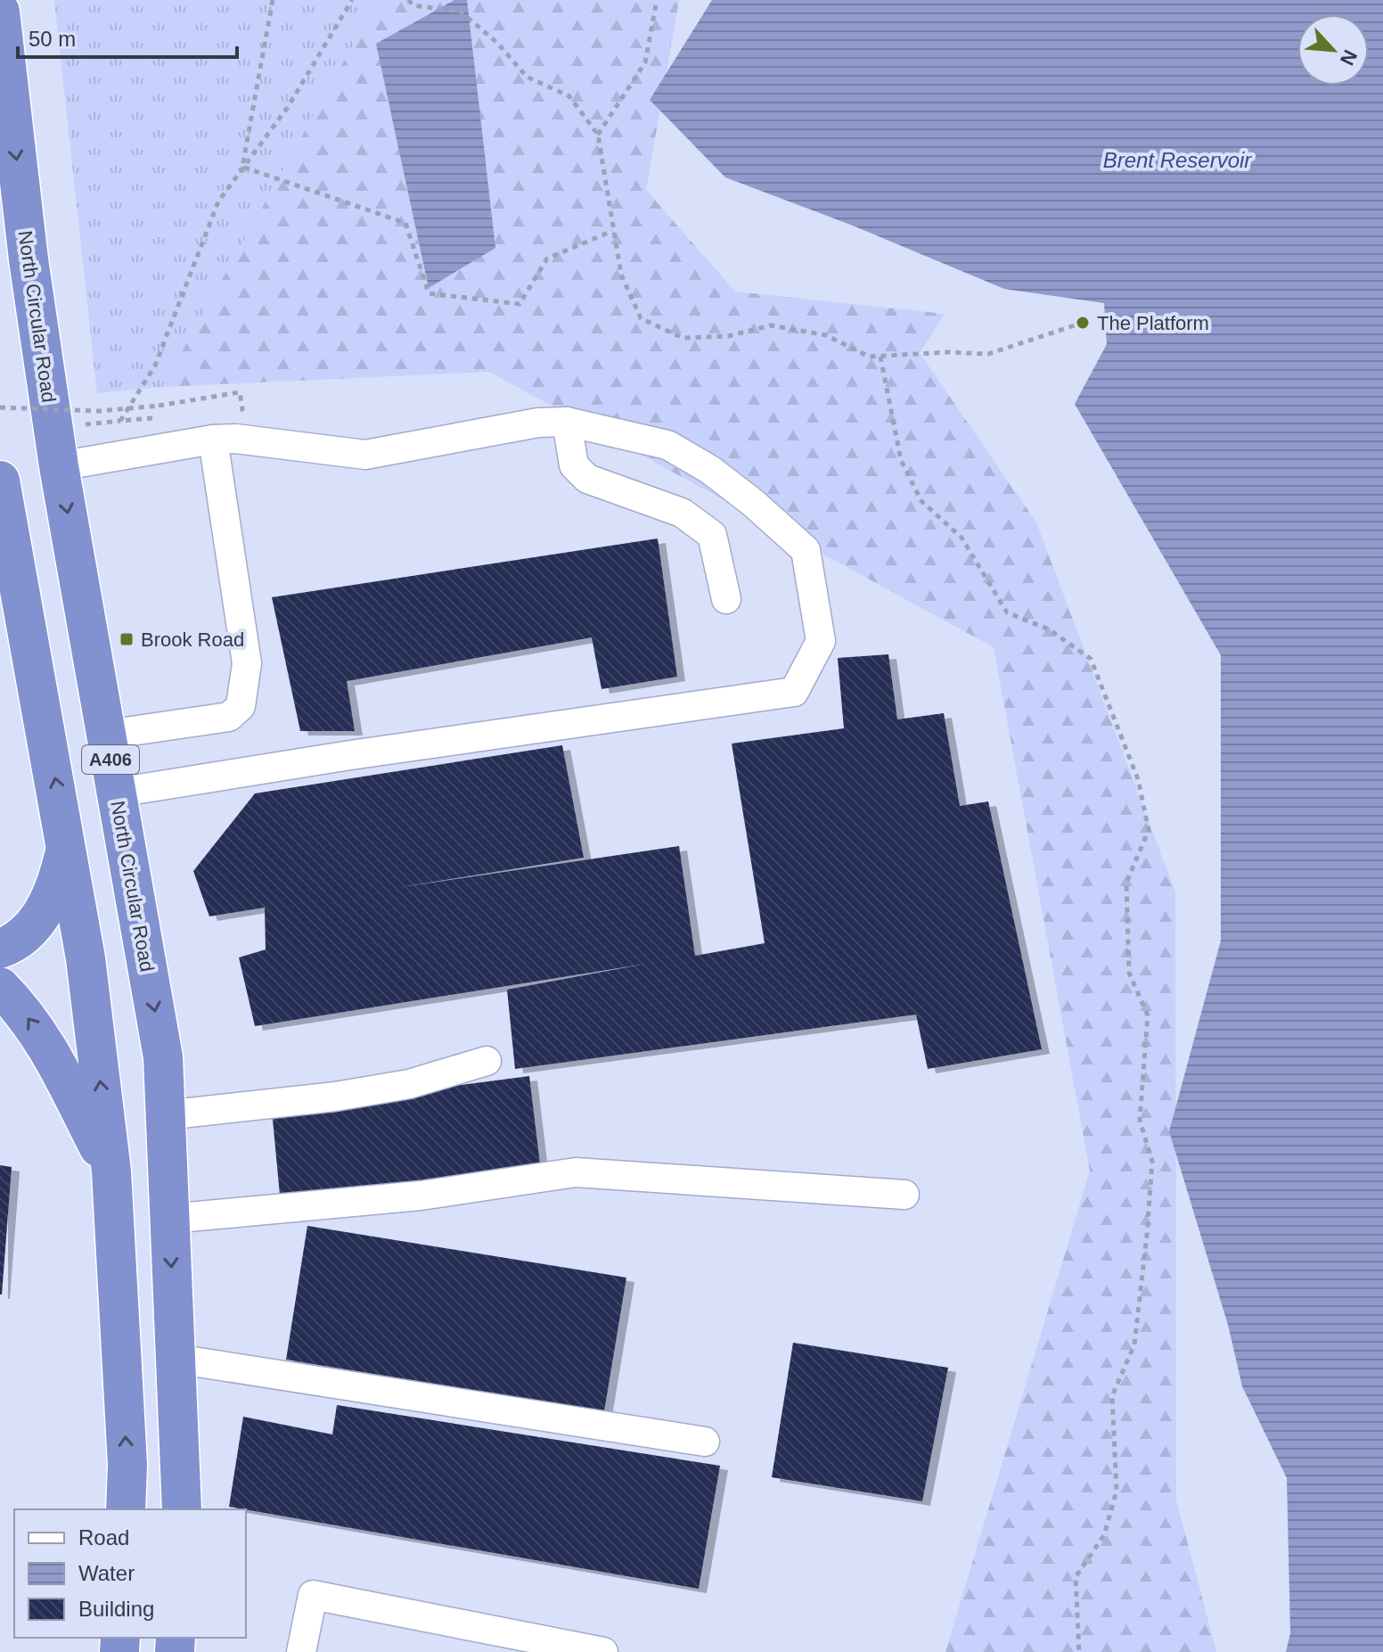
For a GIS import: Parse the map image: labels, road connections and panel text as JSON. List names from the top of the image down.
{
  "streets": {
    "highway": ["North Circular Road", "A406"]
  },
  "water": ["Brent Reservoir"],
  "places": {
    "other": ["The Platform"],
    "transit": ["Brook Road"]
  },
  "legend": ["Road", "Water", "Building"],
  "scale_bar": "50 m",
  "north": "bottom right"
}
